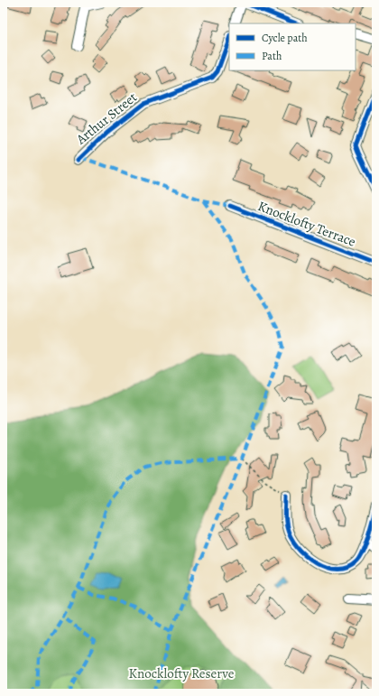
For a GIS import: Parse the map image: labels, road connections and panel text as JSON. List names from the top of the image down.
{
  "streets": {
    "street": ["Arthur Street", "Knocklofty Terrace"]
  },
  "parks": ["Knocklofty Reserve"],
  "legend": ["Cycle path", "Path"]
}
